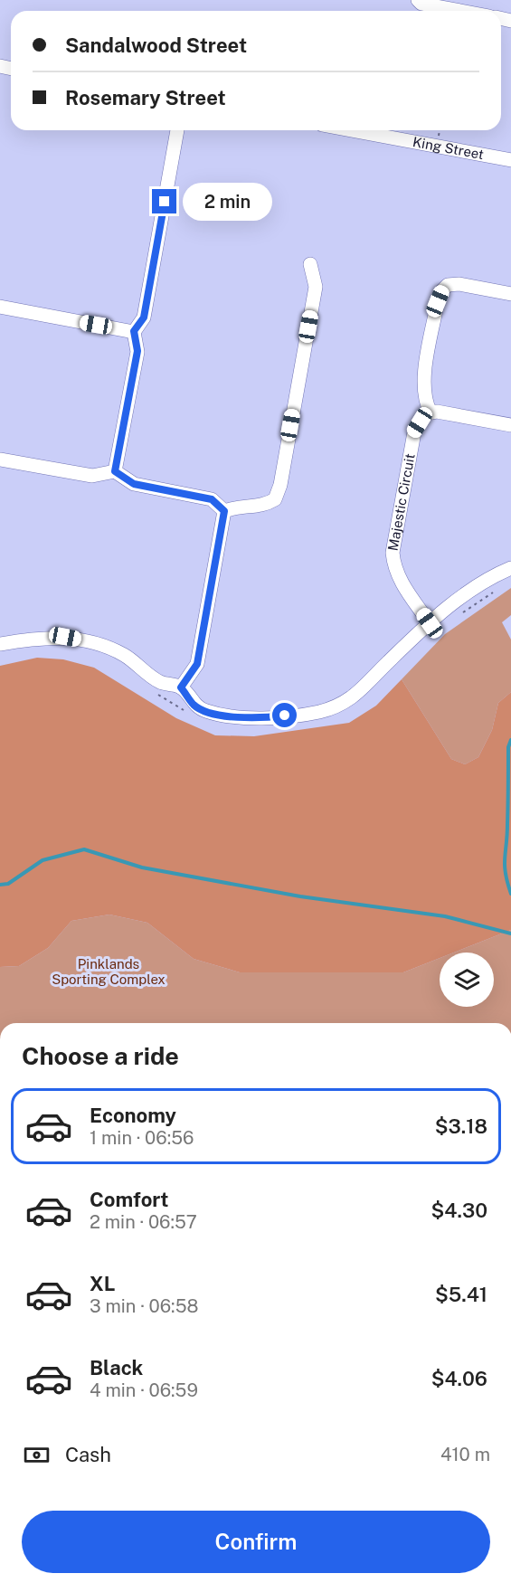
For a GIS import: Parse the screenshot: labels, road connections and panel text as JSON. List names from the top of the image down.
{
  "streets": {
    "street": ["King Street", "Majestic Circuit"]
  },
  "parks": ["Pinklands Sporting Complex"],
  "page": {
    "banner": ["Sandalwood Street", "Rosemary Street"],
    "bubble": "2 min",
    "heading": "Choose a ride",
    "list": [
      {
        "name": "Economy",
        "note": "1 min · 06:56",
        "value": "$3.18"
      },
      {
        "name": "Comfort",
        "note": "2 min · 06:57",
        "value": "$4.30"
      },
      {
        "name": "XL",
        "note": "3 min · 06:58",
        "value": "$5.41"
      },
      {
        "name": "Black",
        "note": "4 min · 06:59",
        "value": "$4.06"
      }
    ],
    "pay": ["Cash", "410 m"],
    "buttons": "Confirm"
  }
}
